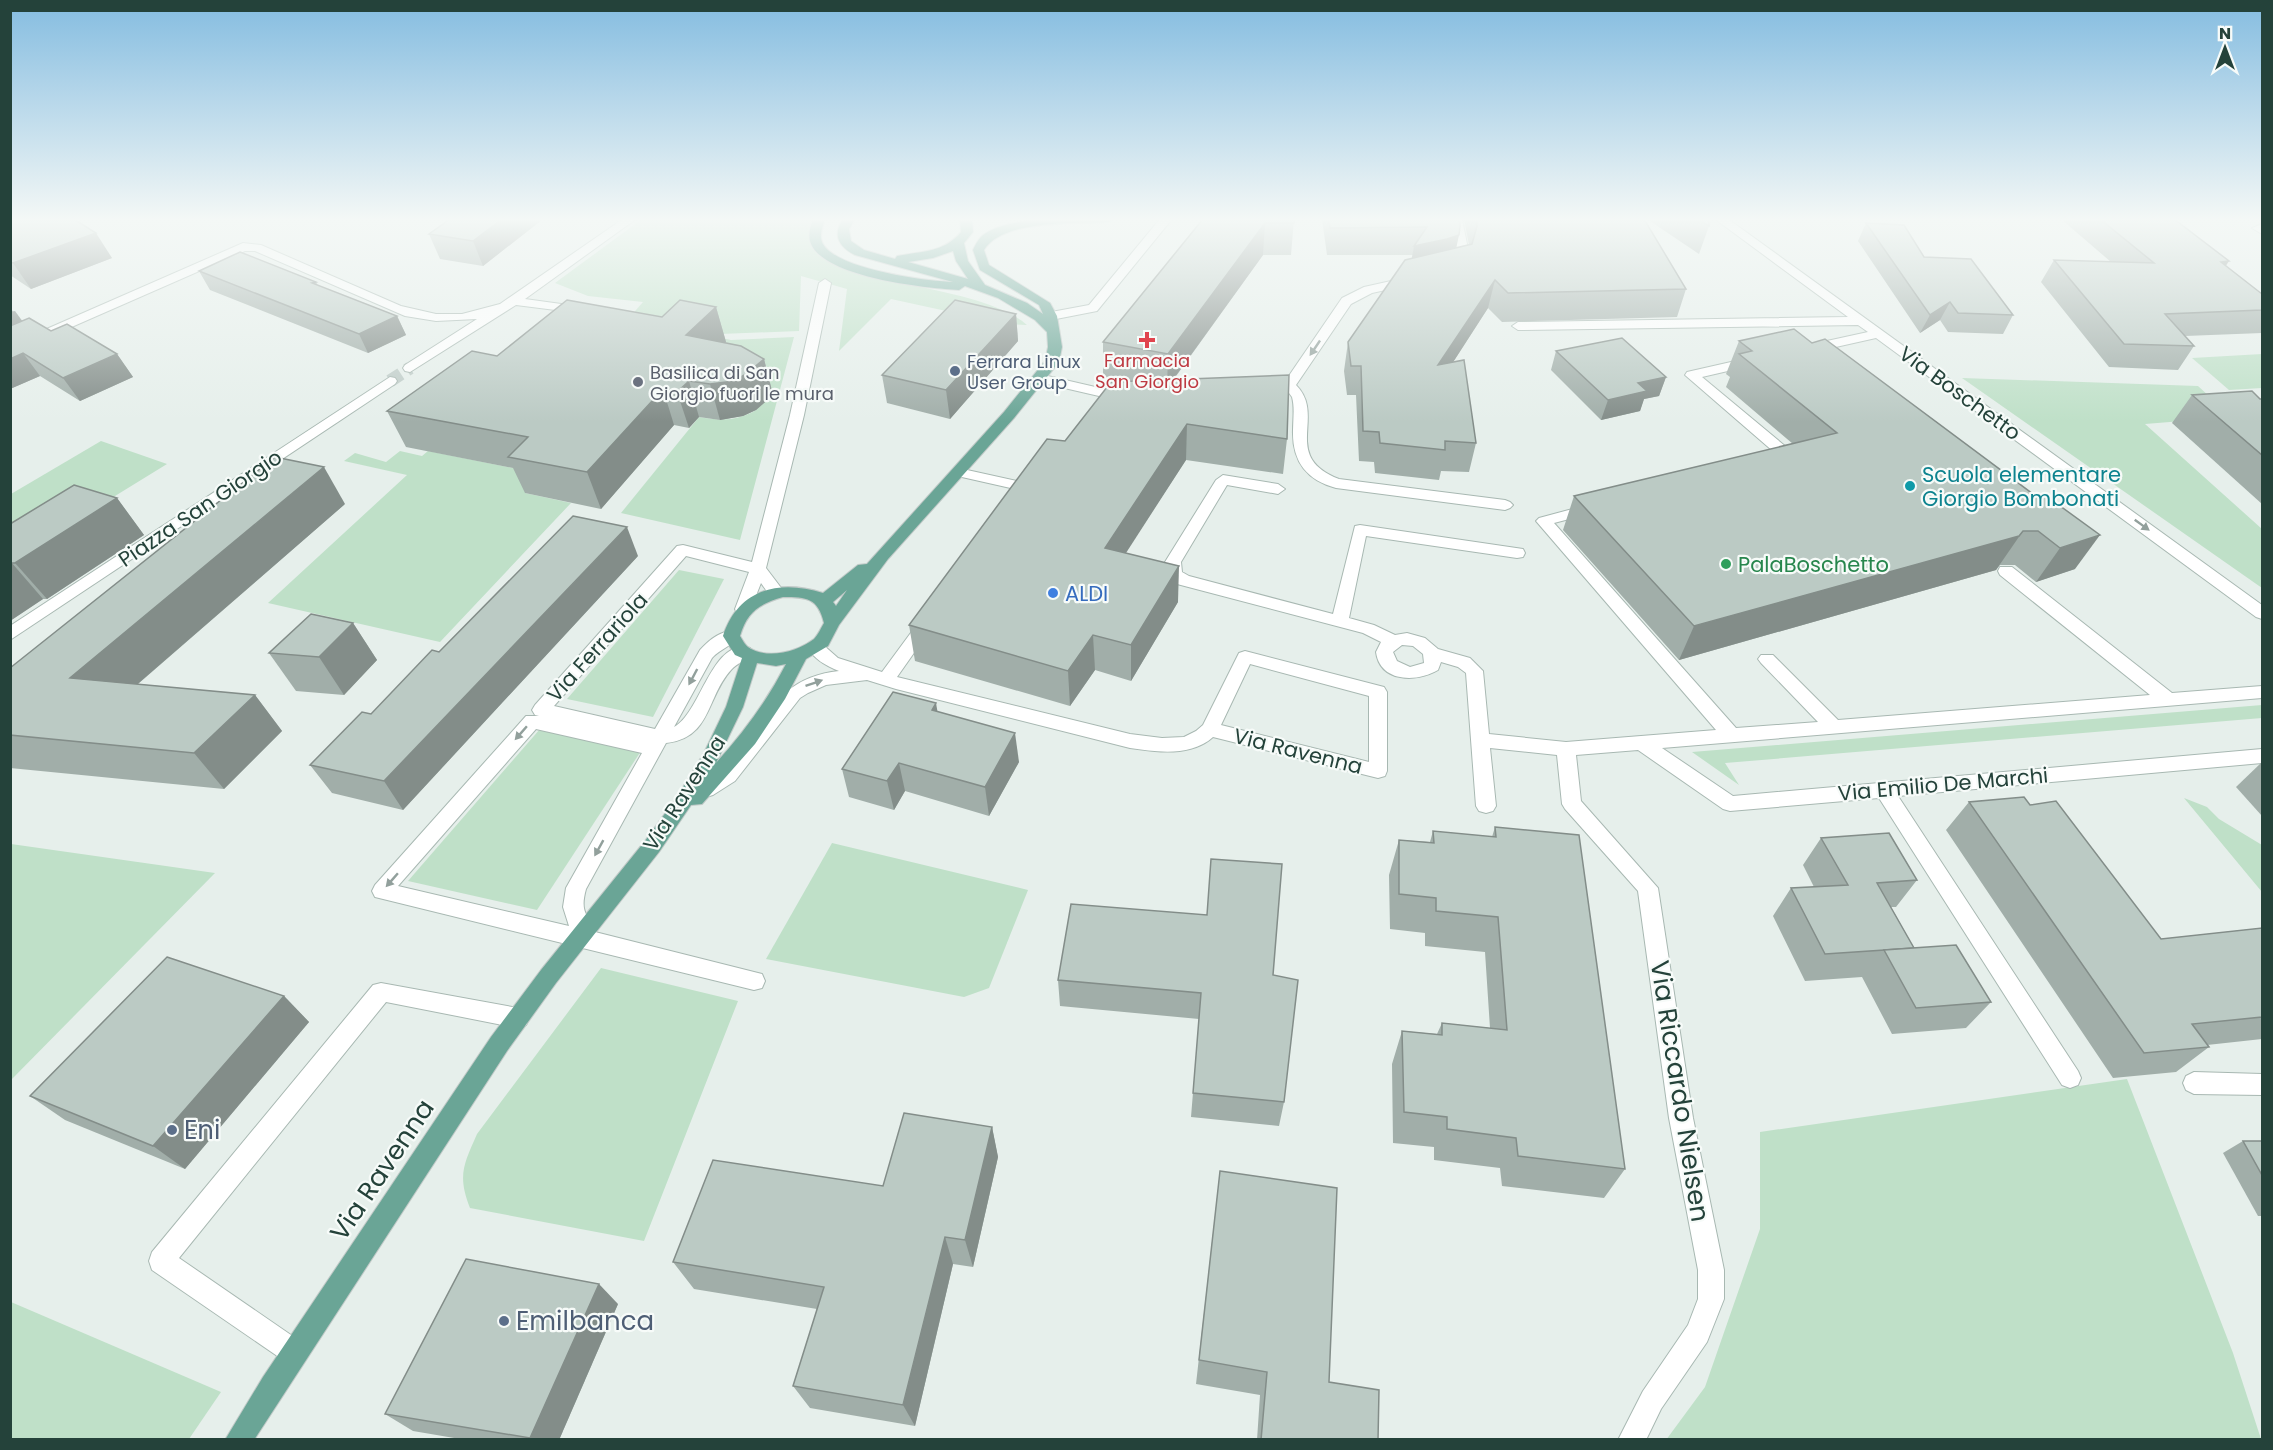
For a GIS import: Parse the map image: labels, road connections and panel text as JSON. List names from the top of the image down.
{
  "streets": {
    "main road": ["Via Ravenna"],
    "street": [
      "Via Boschetto",
      "Piazza San Giorgio",
      "Via Ferrariola",
      "Via Emilio De Marchi",
      "Via Riccardo Nielsen"
    ]
  },
  "places": {
    "health": ["Farmacia San Giorgio"],
    "other": [
      "Ferrara Linux User Group",
      "Basilica di San Giorgio fuori le mura",
      "Scuola elementare Giorgio Bombonati",
      "PalaBoschetto",
      "ALDI",
      "Eni",
      "Emilbanca"
    ]
  },
  "north": "top"
}
